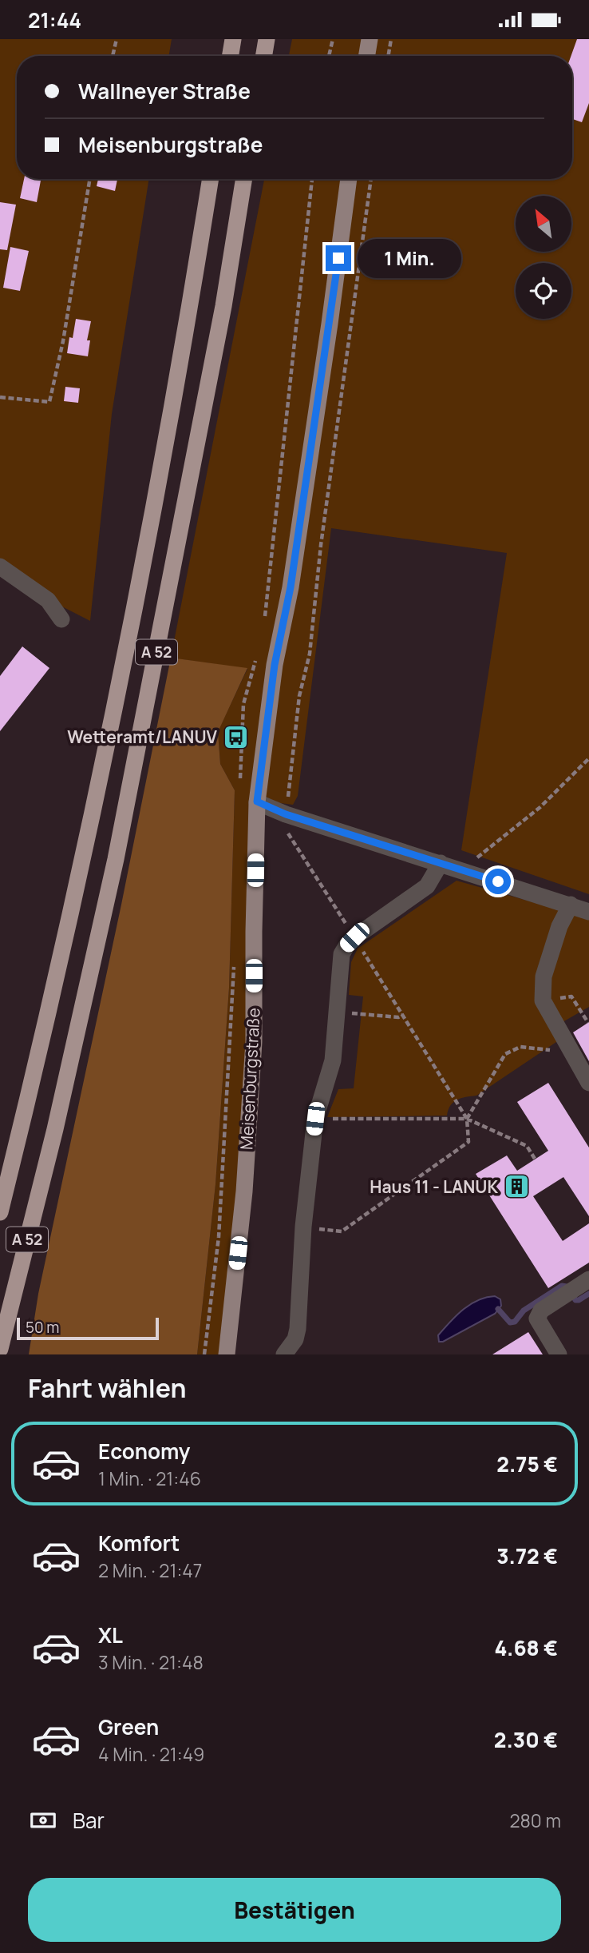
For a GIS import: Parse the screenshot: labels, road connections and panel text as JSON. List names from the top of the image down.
{
  "streets": {
    "highway": ["A 52"],
    "main road": ["Meisenburgstraße"]
  },
  "places": {
    "bus stop": ["Wetteramt/LANUV"],
    "building": ["Haus 11 - LANUK"]
  },
  "scale_bar": "50 m",
  "north": "top left",
  "page": {
    "status": "21:44",
    "banner": ["Wallneyer Straße", "Meisenburgstraße"],
    "bubble": "1 Min.",
    "scale": "50 m",
    "heading": "Fahrt wählen",
    "list": [
      {
        "name": "Economy",
        "note": "1 Min. · 21:46",
        "value": "2.75 €"
      },
      {
        "name": "Komfort",
        "note": "2 Min. · 21:47",
        "value": "3.72 €"
      },
      {
        "name": "XL",
        "note": "3 Min. · 21:48",
        "value": "4.68 €"
      },
      {
        "name": "Green",
        "note": "4 Min. · 21:49",
        "value": "2.30 €"
      }
    ],
    "pay": ["Bar", "280 m"],
    "buttons": "Bestätigen"
  }
}
